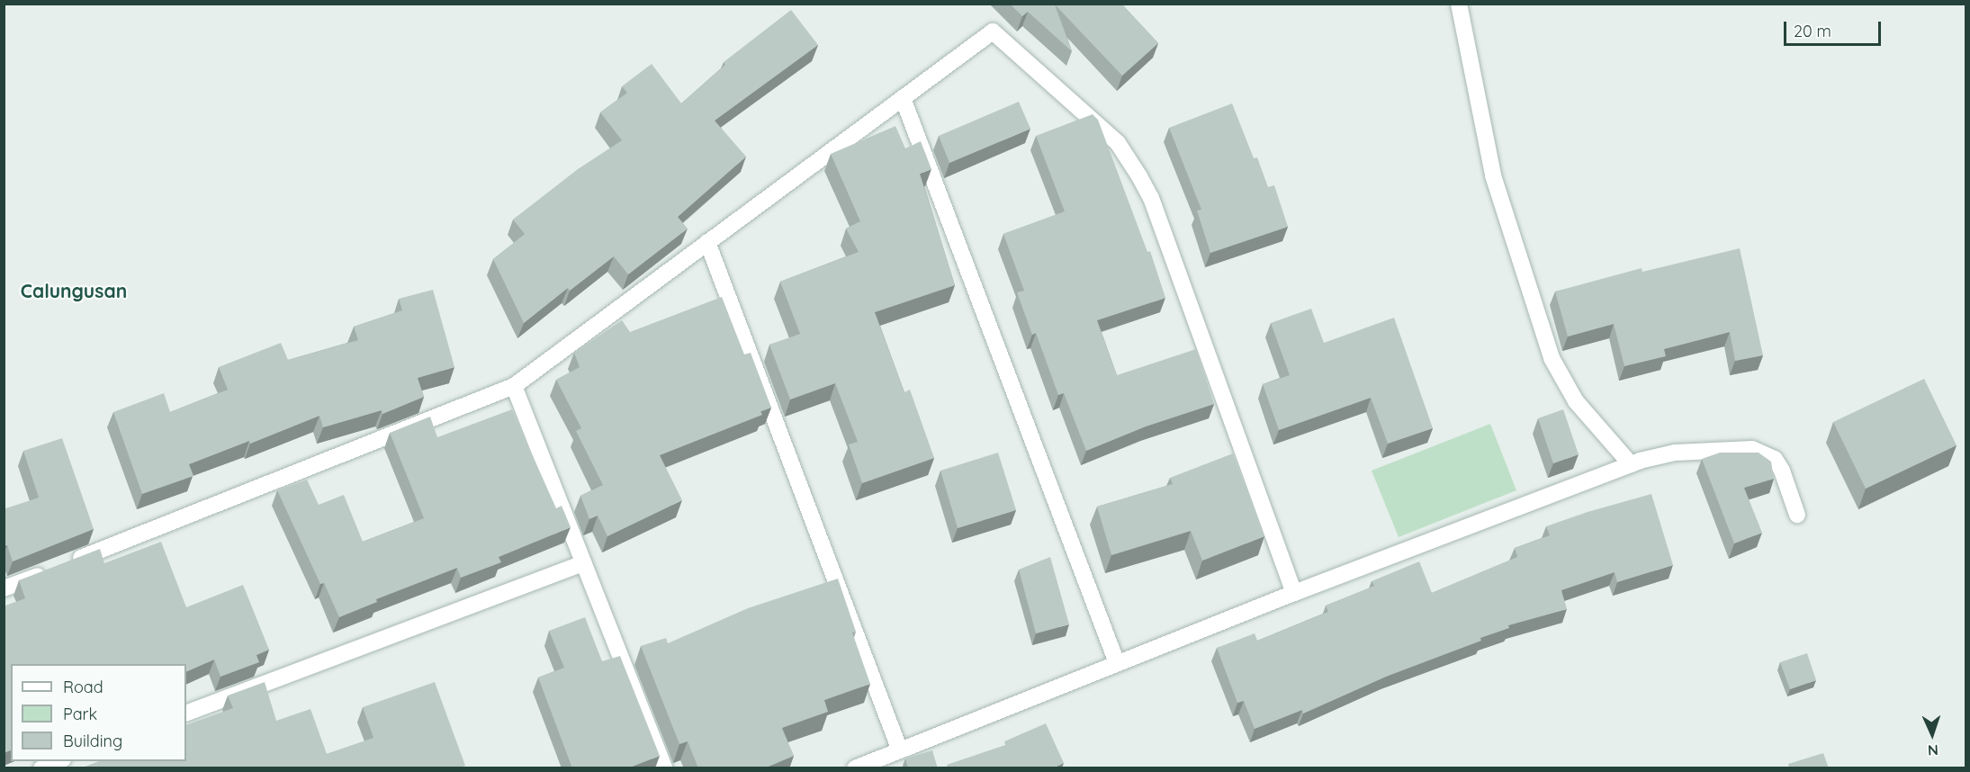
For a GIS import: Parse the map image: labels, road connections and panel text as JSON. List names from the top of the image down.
{
  "districts": ["Calungusan"],
  "legend": ["Road", "Park", "Building"],
  "scale_bar": "20 m",
  "north": "bottom"
}
